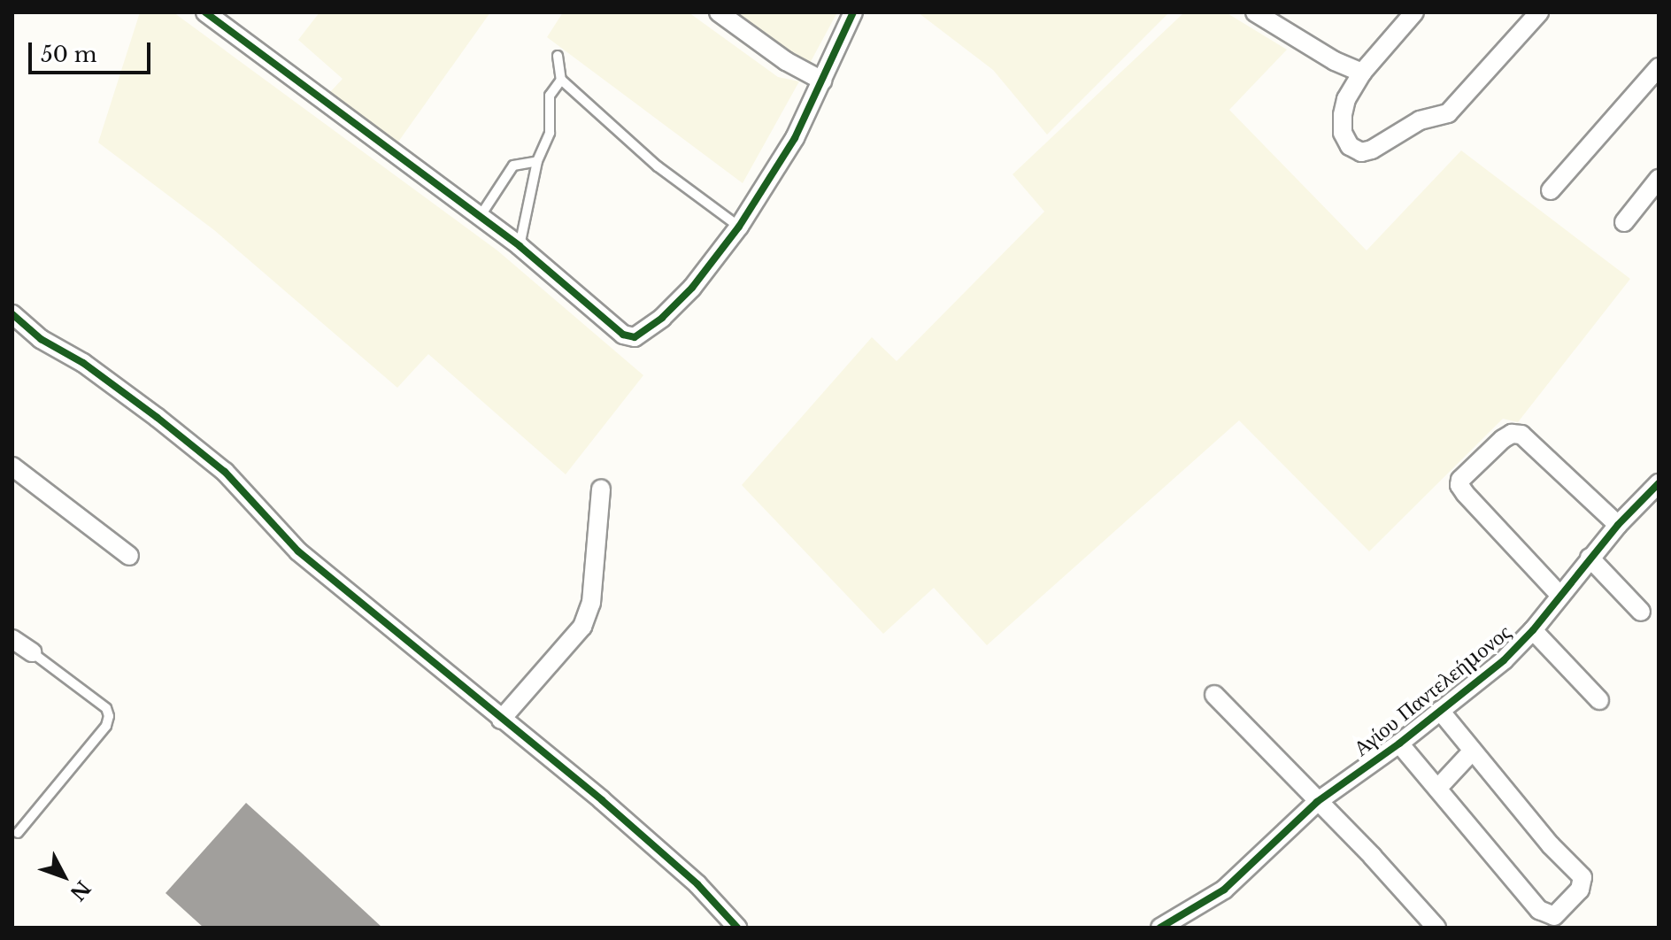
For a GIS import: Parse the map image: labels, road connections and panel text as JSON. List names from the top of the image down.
{
  "streets": {
    "street": ["Αγίου Παντελεήμονος"]
  },
  "scale_bar": "50 m",
  "north": "bottom right"
}
